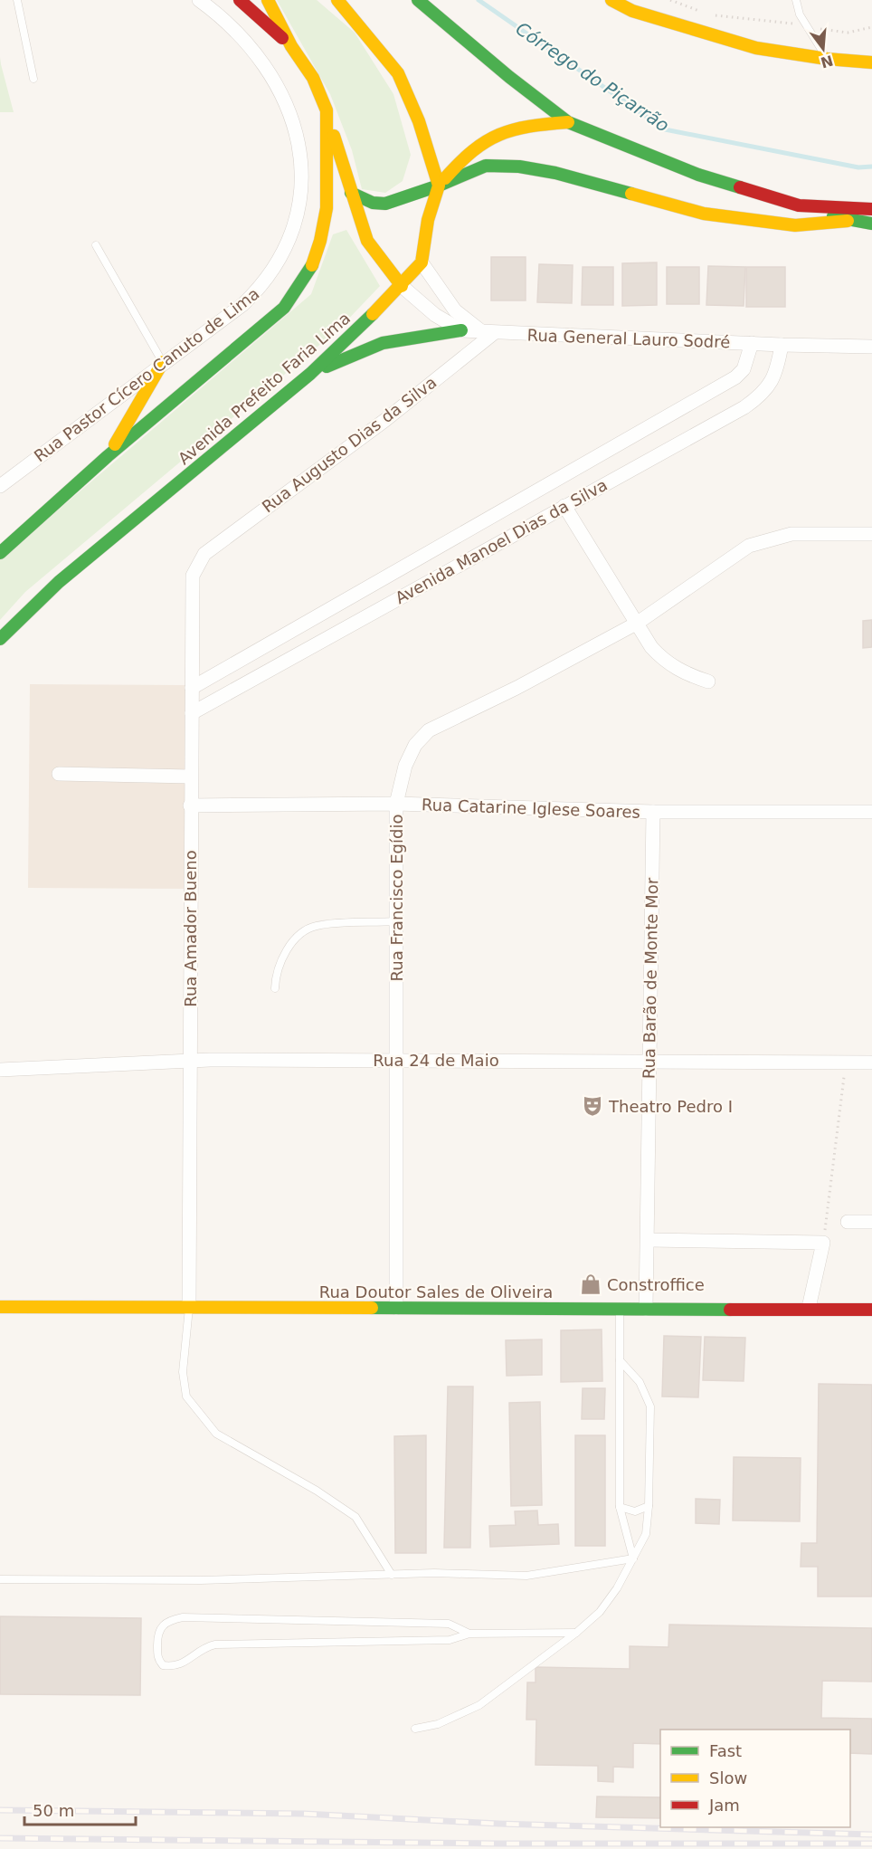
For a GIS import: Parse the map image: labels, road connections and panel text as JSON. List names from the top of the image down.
{
  "streets": {
    "main road": ["Avenida Prefeito Faria Lima", "Rua Doutor Sales de Oliveira"],
    "street": [
      "Rua General Lauro Sodré",
      "Rua Pastor Cícero Canuto de Lima",
      "Rua Augusto Dias da Silva",
      "Avenida Manoel Dias da Silva",
      "Rua Catarine Iglese Soares",
      "Rua Francisco Egídio",
      "Rua Amador Bueno",
      "Rua Barão de Monte Mor",
      "Rua 24 de Maio"
    ]
  },
  "crossings": [
    ["Rua General Lauro Sodré", "Avenida Prefeito Faria Lima"],
    ["Rua General Lauro Sodré", "Rua Augusto Dias da Silva"],
    ["Rua General Lauro Sodré", "Avenida Manoel Dias da Silva"],
    ["Rua Augusto Dias da Silva", "Rua Amador Bueno"],
    ["Avenida Manoel Dias da Silva", "Rua Amador Bueno"],
    ["Rua Catarine Iglese Soares", "Rua Francisco Egídio"],
    ["Rua Catarine Iglese Soares", "Rua Amador Bueno"],
    ["Rua Catarine Iglese Soares", "Rua Barão de Monte Mor"],
    ["Rua Francisco Egídio", "Rua 24 de Maio"],
    ["Rua Francisco Egídio", "Rua Doutor Sales de Oliveira"],
    ["Rua Amador Bueno", "Rua 24 de Maio"],
    ["Rua Amador Bueno", "Rua Doutor Sales de Oliveira"],
    ["Rua Barão de Monte Mor", "Rua 24 de Maio"],
    ["Rua Barão de Monte Mor", "Rua Doutor Sales de Oliveira"]
  ],
  "water": ["Córrego do Piçarrão"],
  "places": {
    "theatre": ["Theatro Pedro I"],
    "shop": ["Constroffice"]
  },
  "legend": ["Fast", "Slow", "Jam"],
  "scale_bar": "50 m",
  "north": "bottom"
}
